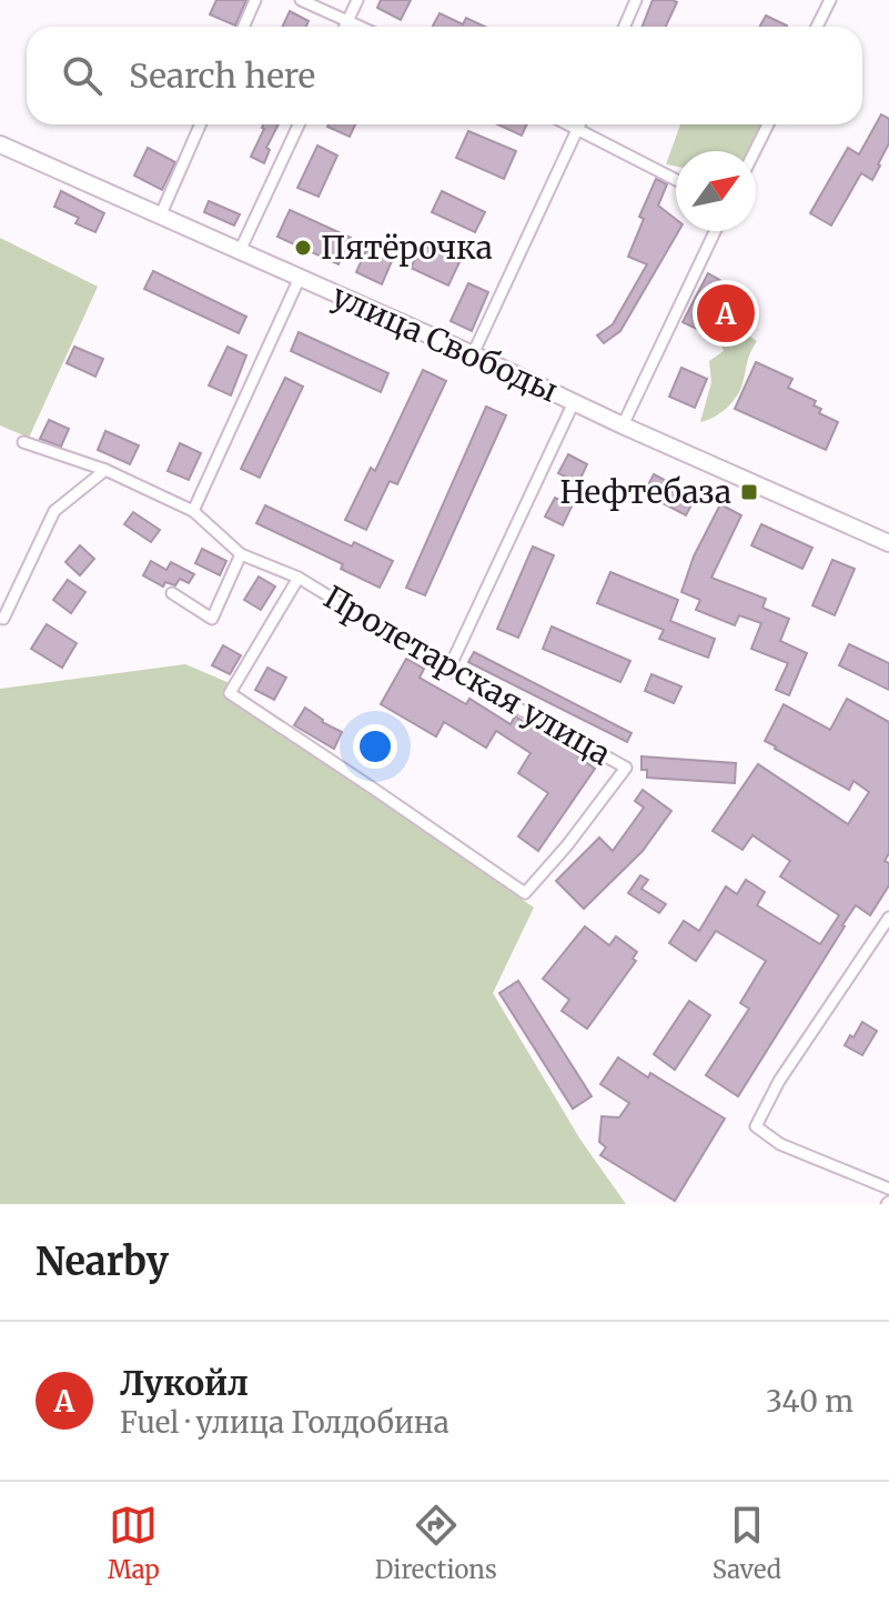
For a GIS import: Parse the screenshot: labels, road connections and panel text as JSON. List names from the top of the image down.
{
  "streets": {
    "main road": ["улица Свободы"],
    "street": ["Пролетарская улица"]
  },
  "places": {
    "other": ["Пятёрочка"],
    "transit": ["Нефтебаза"]
  },
  "north": "top right",
  "page": {
    "search": "Search here",
    "pins": "A",
    "heading": "Nearby",
    "list": [
      {
        "mark": "A",
        "name": "Лукойл",
        "note": "Fuel · улица Голдобина",
        "value": "340 m"
      }
    ],
    "nav": ["Map", "Directions", "Saved"]
  }
}
